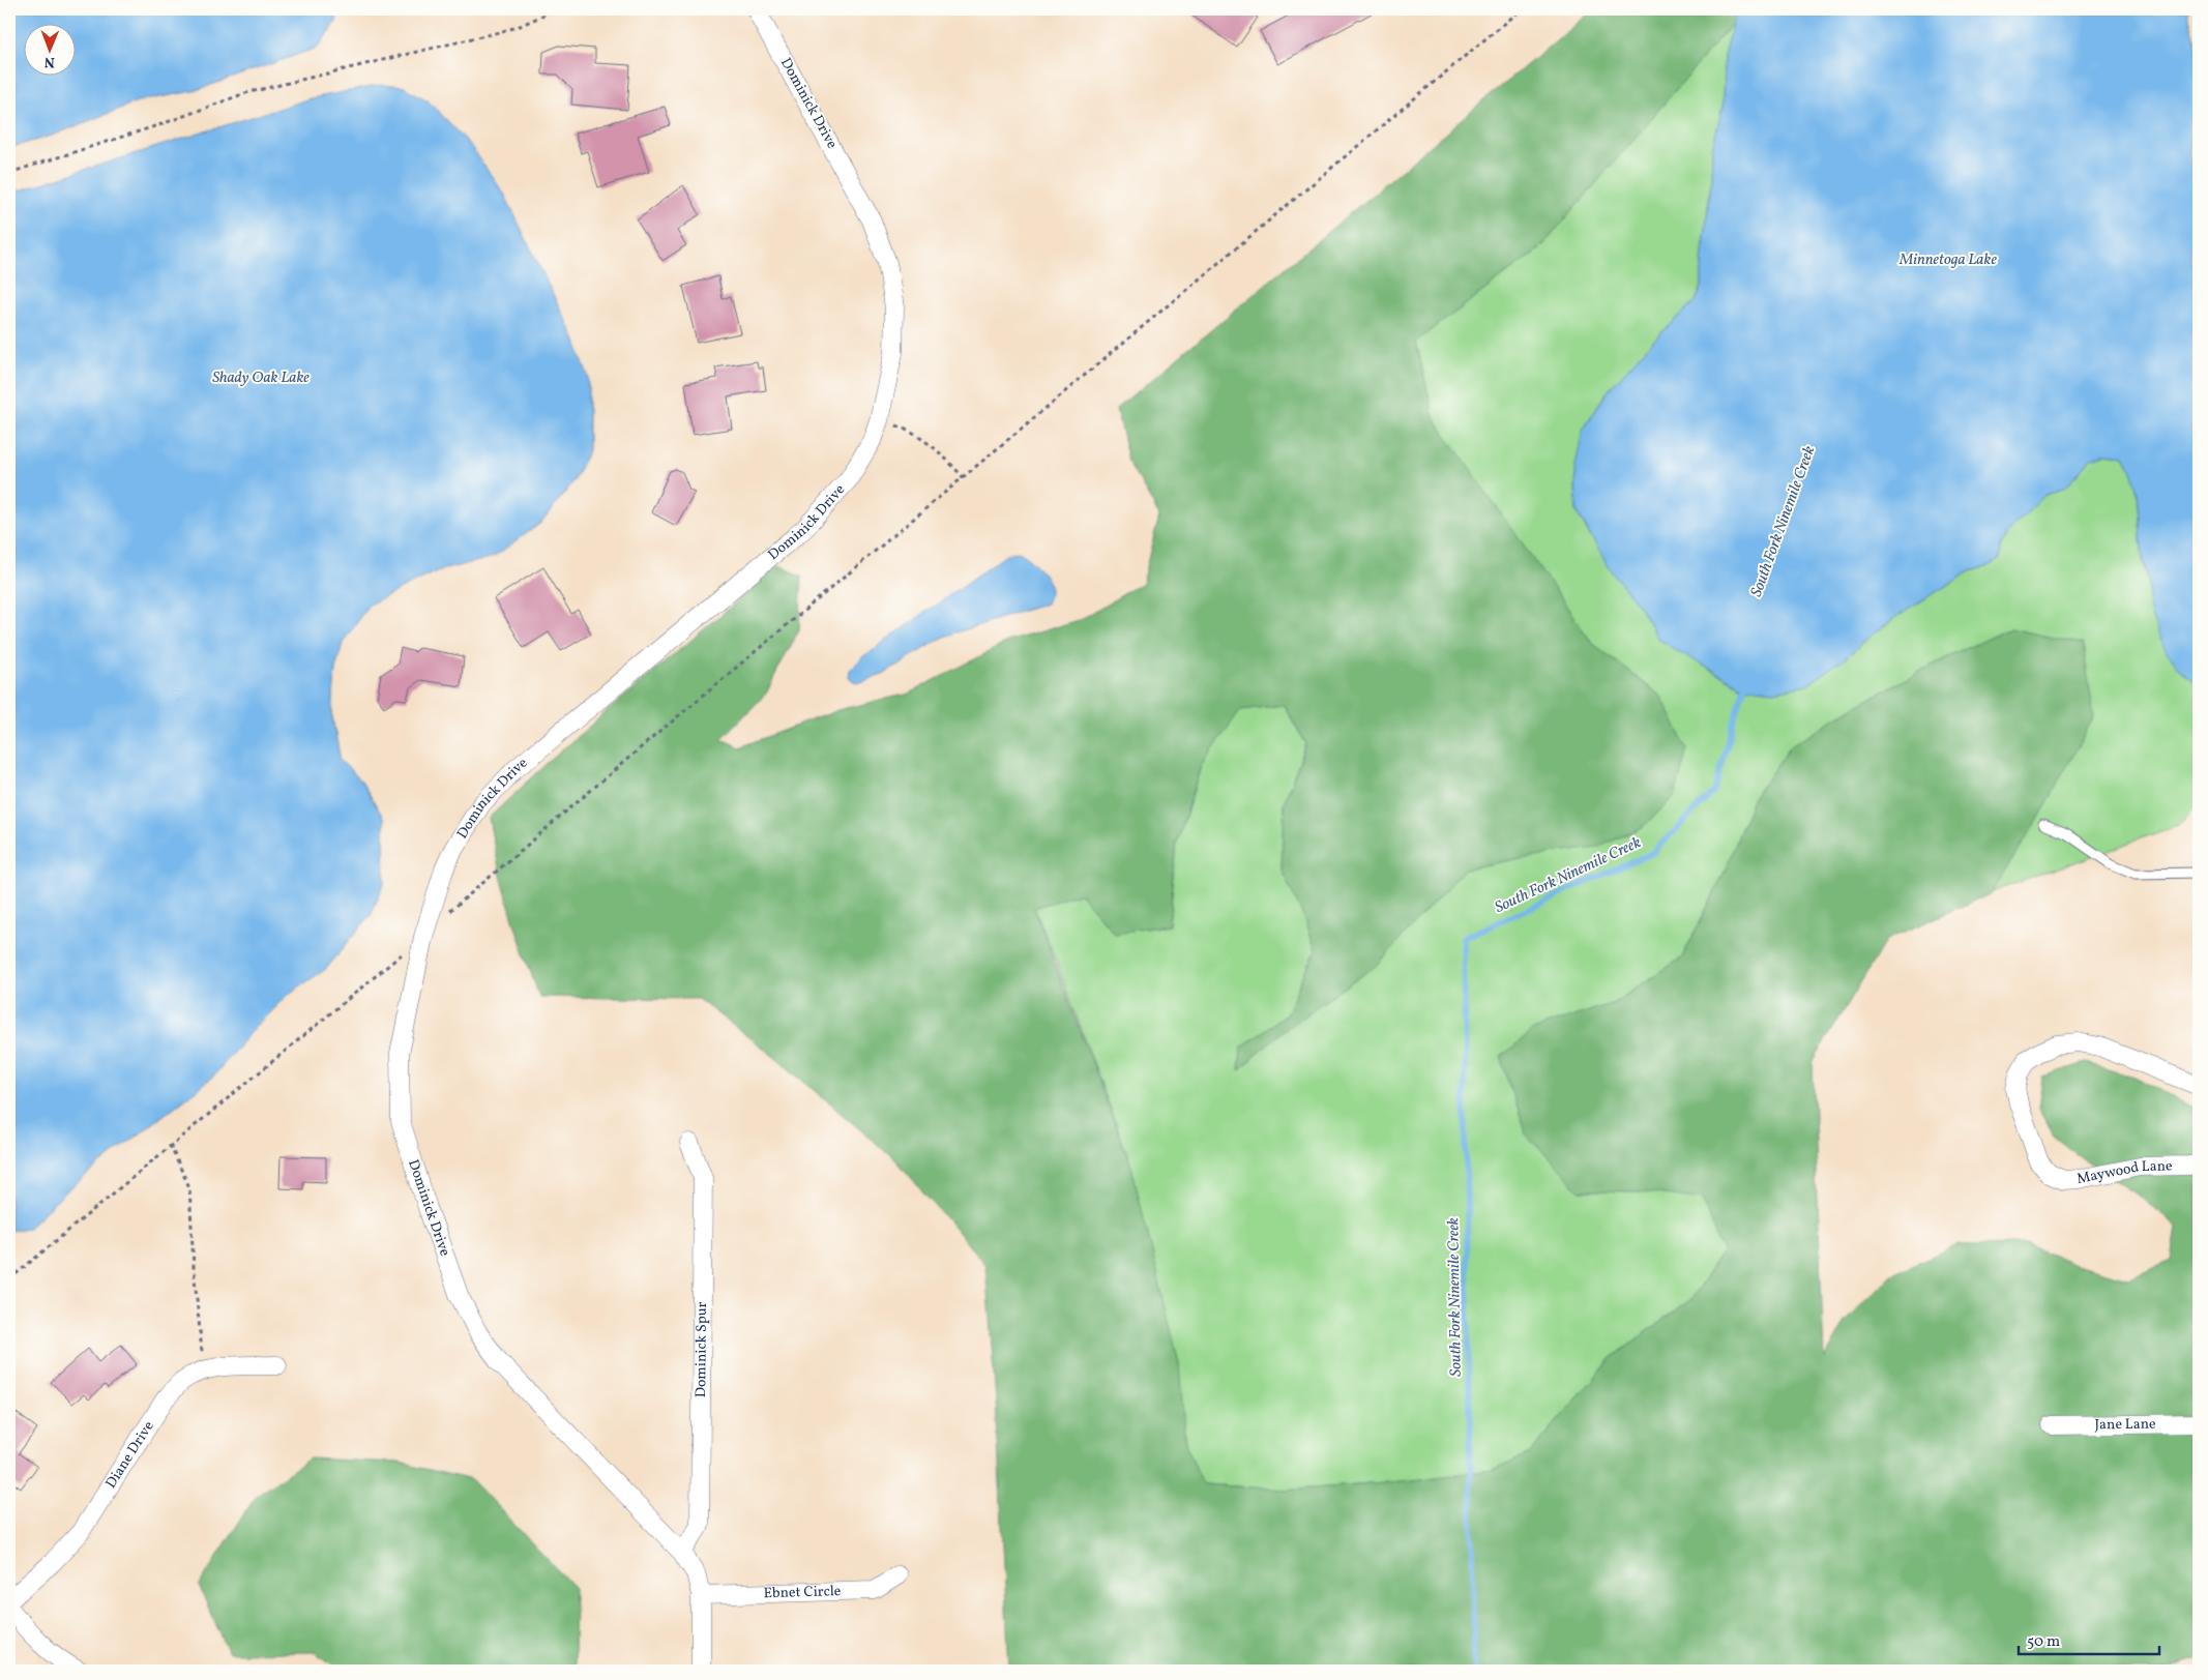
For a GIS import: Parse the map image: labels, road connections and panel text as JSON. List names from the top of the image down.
{
  "streets": {
    "street": [
      "Dominick Drive",
      "Maywood Lane",
      "Dominick Spur",
      "Jane Lane",
      "Diane Drive",
      "Ebnet Circle"
    ]
  },
  "crossings": [
    ["Dominick Drive", "Dominick Spur"],
    ["Dominick Drive", "Ebnet Circle"]
  ],
  "water": ["Minnetoga Lake", "Shady Oak Lake", "South Fork Ninemile Creek"],
  "scale_bar": "50 m",
  "north": "bottom"
}
